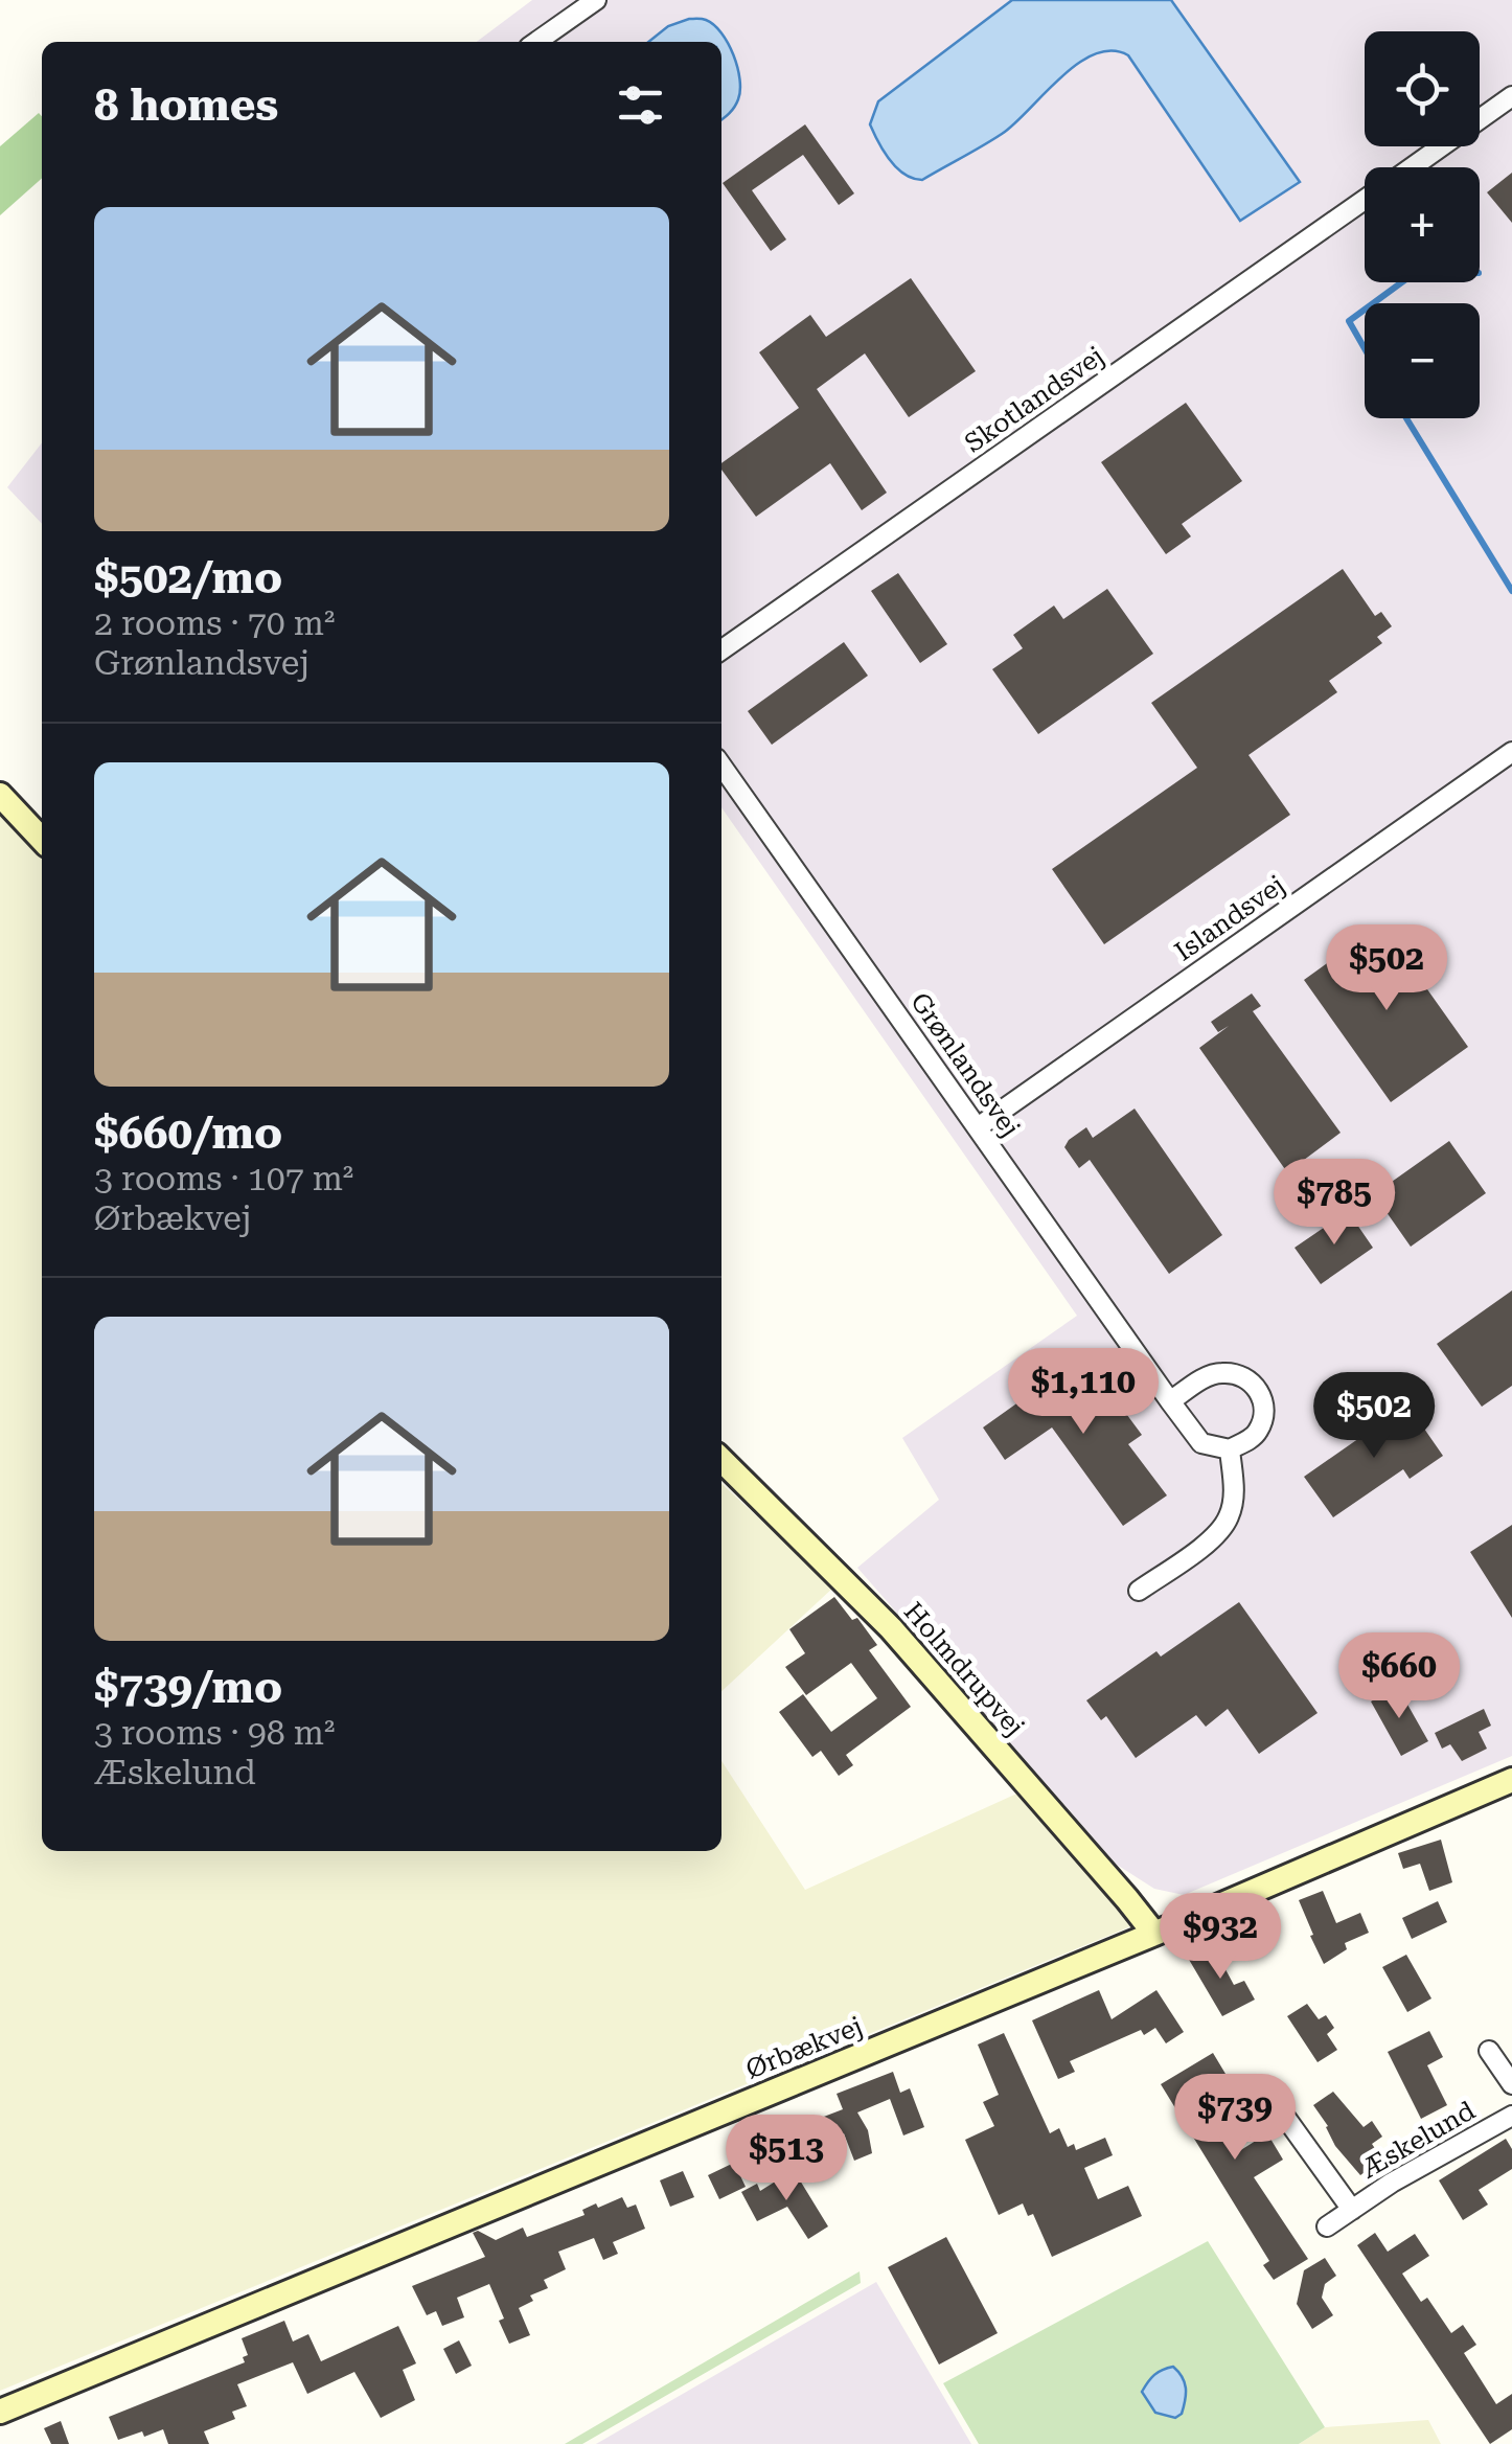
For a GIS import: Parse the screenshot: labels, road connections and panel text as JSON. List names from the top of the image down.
{
  "streets": {
    "street": [
      "Skotlandsvej",
      "Islandsvej",
      "Grønlandsvej",
      "Holmdrupvej",
      "Ørbækvej",
      "Æskelund"
    ]
  },
  "crossings": [
    ["Islandsvej", "Grønlandsvej"],
    ["Holmdrupvej", "Ørbækvej"]
  ],
  "page": {
    "map_buttons": ["+", "−"],
    "heading": "8 homes",
    "list": [
      {
        "name": "$502/mo",
        "note": "2 rooms · 70 m² · Grønlandsvej"
      },
      {
        "name": "$660/mo",
        "note": "3 rooms · 107 m² · Ørbækvej"
      },
      {
        "name": "$739/mo",
        "note": "3 rooms · 98 m² · Æskelund"
      }
    ],
    "price": [
      "$502",
      "$785",
      "$1,110",
      "$502",
      "$660",
      "$932",
      "$739",
      "$513"
    ]
  }
}
